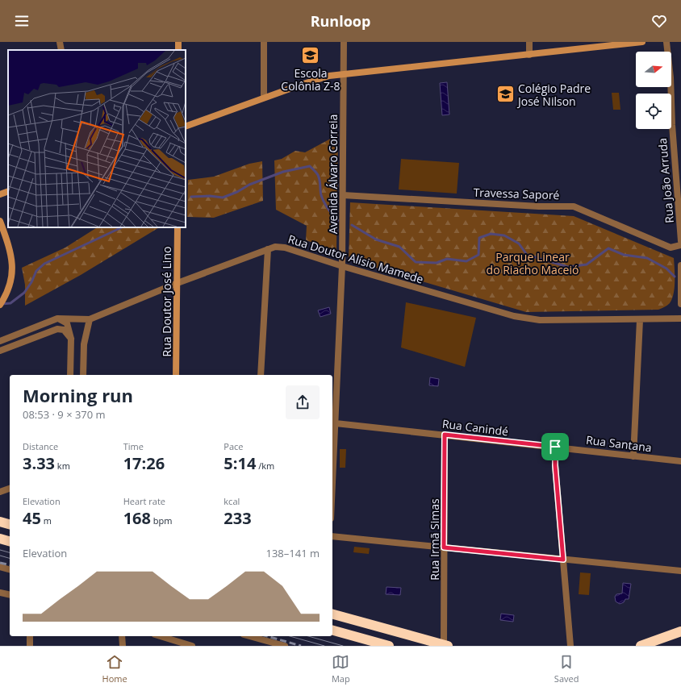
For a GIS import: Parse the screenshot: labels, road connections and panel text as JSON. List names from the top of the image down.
{
  "streets": {
    "street": [
      "Avenida Álvaro Correia",
      "Rua João Arruda",
      "Travessa Saporé",
      "Rua Doutor Alísio Mamede",
      "Rua Doutor José Lino",
      "Rua Canindé",
      "Rua Santana",
      "Rua Irmã Simas"
    ]
  },
  "crossings": [
    ["Avenida Álvaro Correia", "Travessa Saporé"],
    ["Avenida Álvaro Correia", "Rua Doutor Alísio Mamede"],
    ["Avenida Álvaro Correia", "Rua Canindé"],
    ["Rua Doutor Alísio Mamede", "Rua Doutor José Lino"],
    ["Rua Canindé", "Rua Santana"],
    ["Rua Canindé", "Rua Irmã Simas"]
  ],
  "parks": ["Parque Linear do Riacho Maceió"],
  "places": {
    "school or university": ["Escola Colônia Z-8", "Colégio Padre José Nilson"]
  },
  "north": "right",
  "page": {
    "header": "Runloop",
    "heading": ["Morning run", "08:53 · 9 × 370 m"],
    "stats": [
      ["Distance", "3.33 km"],
      ["Time", "17:26"],
      ["Pace", "5:14 /km"],
      ["Elevation", "45 m"],
      ["Heart rate", "168 bpm"],
      ["kcal", "233"]
    ],
    "chart": ["Elevation", "138–141 m"],
    "tabs": ["Home", "Map", "Saved"]
  }
}
